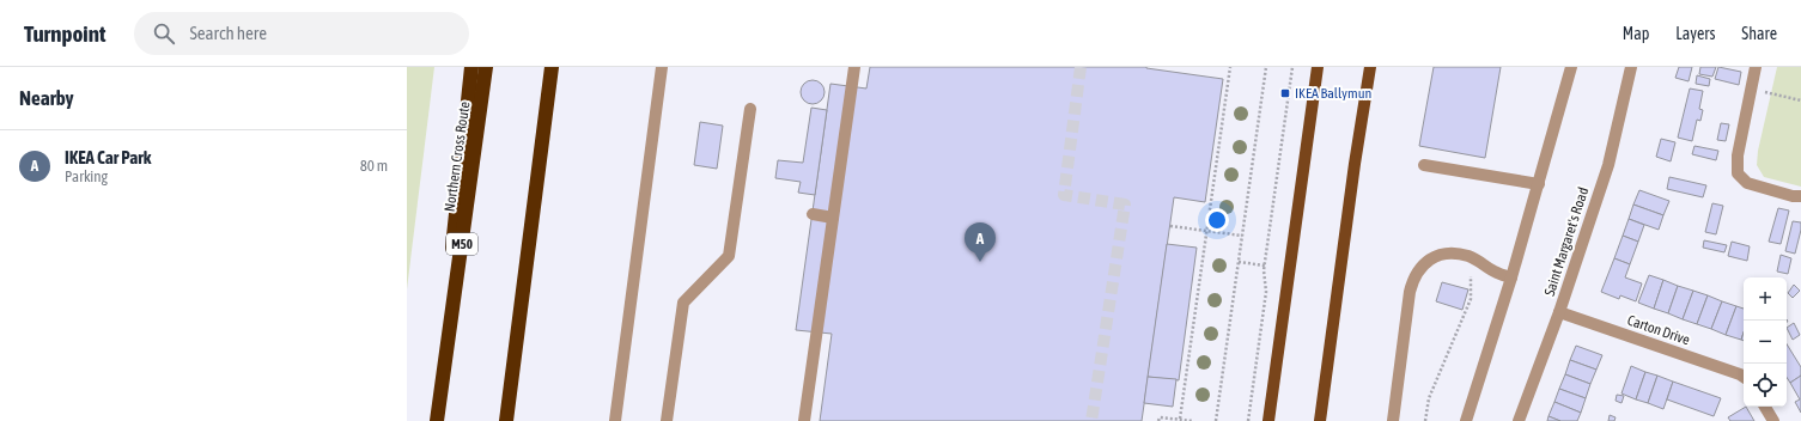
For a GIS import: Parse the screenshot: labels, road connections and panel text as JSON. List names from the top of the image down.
{
  "streets": {
    "highway": ["Northern Cross Route", "M50"],
    "street": ["Saint Margaret's Road", "Carton Drive"]
  },
  "crossings": [
    ["Saint Margaret's Road", "Carton Drive"]
  ],
  "places": {
    "transit": ["IKEA Ballymun"]
  },
  "page": {
    "header": "Turnpoint",
    "search": "Search here",
    "nav": ["Map", "Layers", "Share"],
    "heading": "Nearby",
    "list": [
      {
        "mark": "A",
        "name": "IKEA Car Park",
        "note": "Parking",
        "value": "80 m"
      }
    ],
    "pins": "A",
    "map_buttons": ["+", "−"]
  }
}
